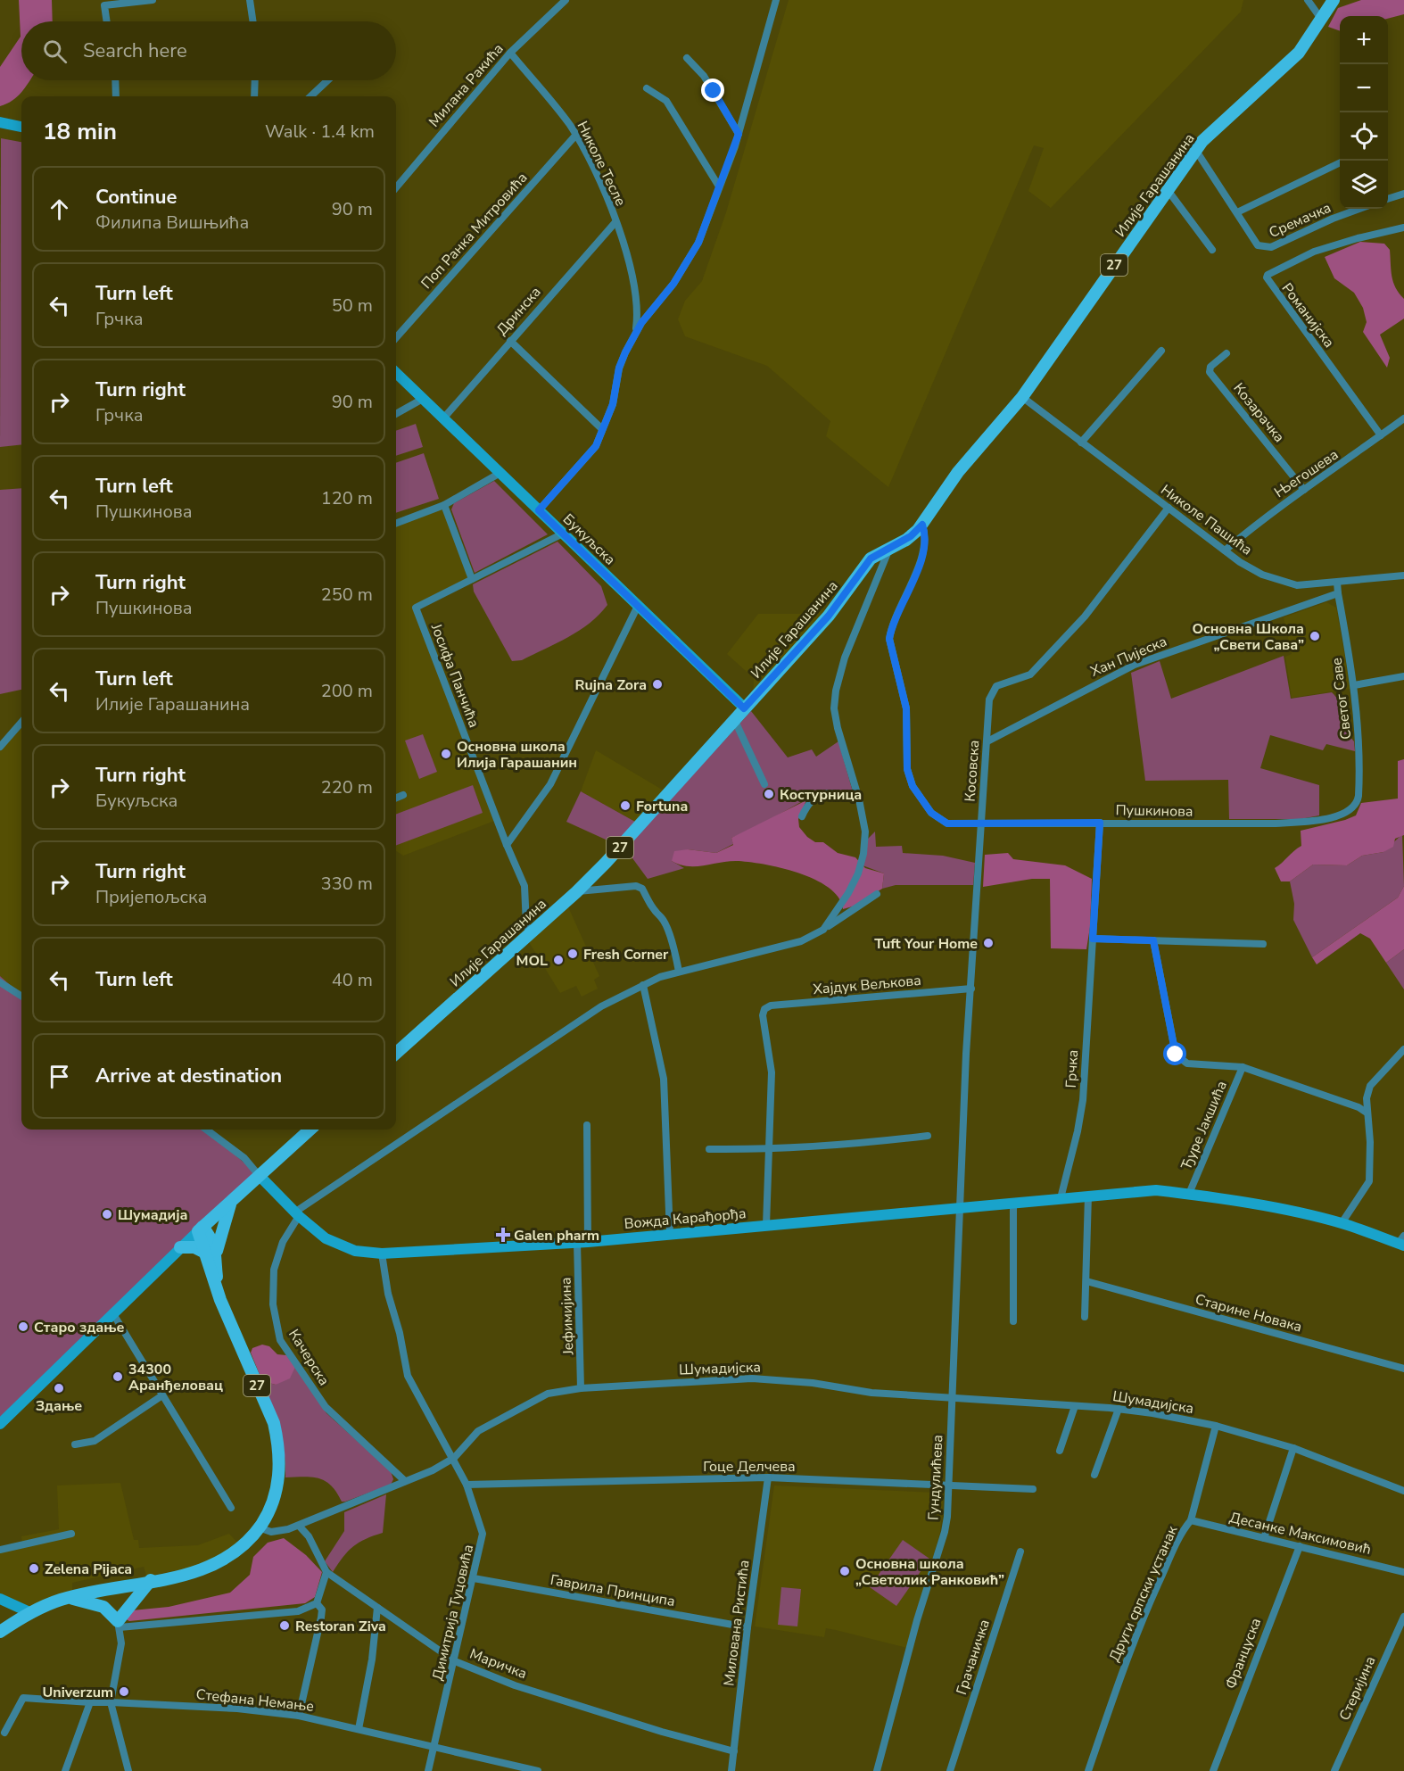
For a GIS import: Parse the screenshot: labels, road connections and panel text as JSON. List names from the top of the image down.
{
  "streets": {
    "main road": [
      "Илије Гарашанина",
      "27",
      "Букуљска",
      "Вожда Карађорђа"
    ],
    "street": [
      "Милана Ракића",
      "Николе Тесле",
      "Сремачка",
      "Поп Ранка Митровића",
      "Дринска",
      "Романијска",
      "Козарачка",
      "Његошева",
      "Николе Пашића",
      "Хан Пијеска",
      "Јосифа Панчића",
      "Светог Саве",
      "Косовска",
      "Пушкинова",
      "Хајдук Вељкова",
      "Грчка",
      "Ђуре Јакшића",
      "Старине Новака",
      "Јефимијина",
      "Качерска",
      "Шумадијска",
      "Гоце Делчева",
      "Гундулићева",
      "Десанке Максимовић",
      "Гаврила Принципа",
      "Други српски устанак",
      "Димитрија Туцовића",
      "Милована Ристића",
      "Француска",
      "Грачаничка",
      "Маричка",
      "Стеријина",
      "Стефана Немање"
    ]
  },
  "crossings": [
    ["Милана Ракића", "Николе Тесле"],
    ["Николе Тесле", "Поп Ранка Митровића"],
    ["Николе Тесле", "Дринска"],
    ["Илије Гарашанина", "Сремачка"],
    ["Илије Гарашанина", "27"],
    ["Илије Гарашанина", "Николе Пашића"],
    ["Илије Гарашанина", "Букуљска"],
    ["Илије Гарашанина", "Јосифа Панчића"],
    ["Илије Гарашанина", "Пушкинова"],
    ["27", "Вожда Карађорђа"],
    ["27", "Шумадијска"],
    ["Дринска", "Букуљска"],
    ["Романијска", "Његошева"],
    ["Козарачка", "Његошева"],
    ["Његошева", "Николе Пашића"],
    ["Николе Пашића", "Косовска"],
    ["Хан Пијеска", "Светог Саве"],
    ["Хан Пијеска", "Косовска"],
    ["Светог Саве", "Пушкинова"],
    ["Косовска", "Пушкинова"],
    ["Косовска", "Хајдук Вељкова"],
    ["Косовска", "Вожда Карађорђа"],
    ["Косовска", "Гундулићева"],
    ["Пушкинова", "Грчка"],
    ["Грчка", "Вожда Карађорђа"],
    ["Ђуре Јакшића", "Вожда Карађорђа"],
    ["Вожда Карађорђа", "Јефимијина"],
    ["Вожда Карађорђа", "Качерска"],
    ["Вожда Карађорђа", "Гундулићева"],
    ["Вожда Карађорђа", "Димитрија Туцовића"],
    ["Јефимијина", "Шумадијска"],
    ["Качерска", "Шумадијска"],
    ["Шумадијска", "Гундулићева"],
    ["Шумадијска", "Други српски устанак"],
    ["Шумадијска", "Димитрија Туцовића"],
    ["Шумадијска", "Маричка"],
    ["Гоце Делчева", "Гундулићева"],
    ["Гоце Делчева", "Димитрија Туцовића"],
    ["Гоце Делчева", "Милована Ристића"],
    ["Десанке Максимовић", "Други српски устанак"],
    ["Десанке Максимовић", "Француска"],
    ["Гаврила Принципа", "Димитрија Туцовића"],
    ["Гаврила Принципа", "Милована Ристића"],
    ["Димитрија Туцовића", "Маричка"],
    ["Димитрија Туцовића", "Стефана Немање"],
    ["Милована Ристића", "Маричка"]
  ],
  "places": {
    "other": [
      "Основна Школа „Свети Сава”",
      "Rujna Zora",
      "Основна школа Илија Гарашанин",
      "Костурница",
      "Fortuna",
      "Tuft Your Home",
      "Fresh Corner",
      "MOL",
      "Шумадија",
      "Старо здање",
      "34300 Аранђеловац",
      "Здање",
      "Zelena Pijaca",
      "Основна школа „Светолик Ранковић”",
      "Restoran Ziva",
      "Univerzum"
    ],
    "health": ["Galen pharm"]
  },
  "page": {
    "map_buttons": ["+", "−"],
    "search": "Search here",
    "heading": ["18 min", "Walk · 1.4 km"],
    "list": [
      ["Continue", "Филипа Вишњића", "90 m"],
      ["Turn left", "Грчка", "50 m"],
      ["Turn right", "Грчка", "90 m"],
      ["Turn left", "Пушкинова", "120 m"],
      ["Turn right", "Пушкинова", "250 m"],
      ["Turn left", "Илије Гарашанина", "200 m"],
      ["Turn right", "Букуљска", "220 m"],
      ["Turn right", "Пријепољска", "330 m"],
      ["Turn left", "40 m"],
      "Arrive at destination"
    ]
  }
}
